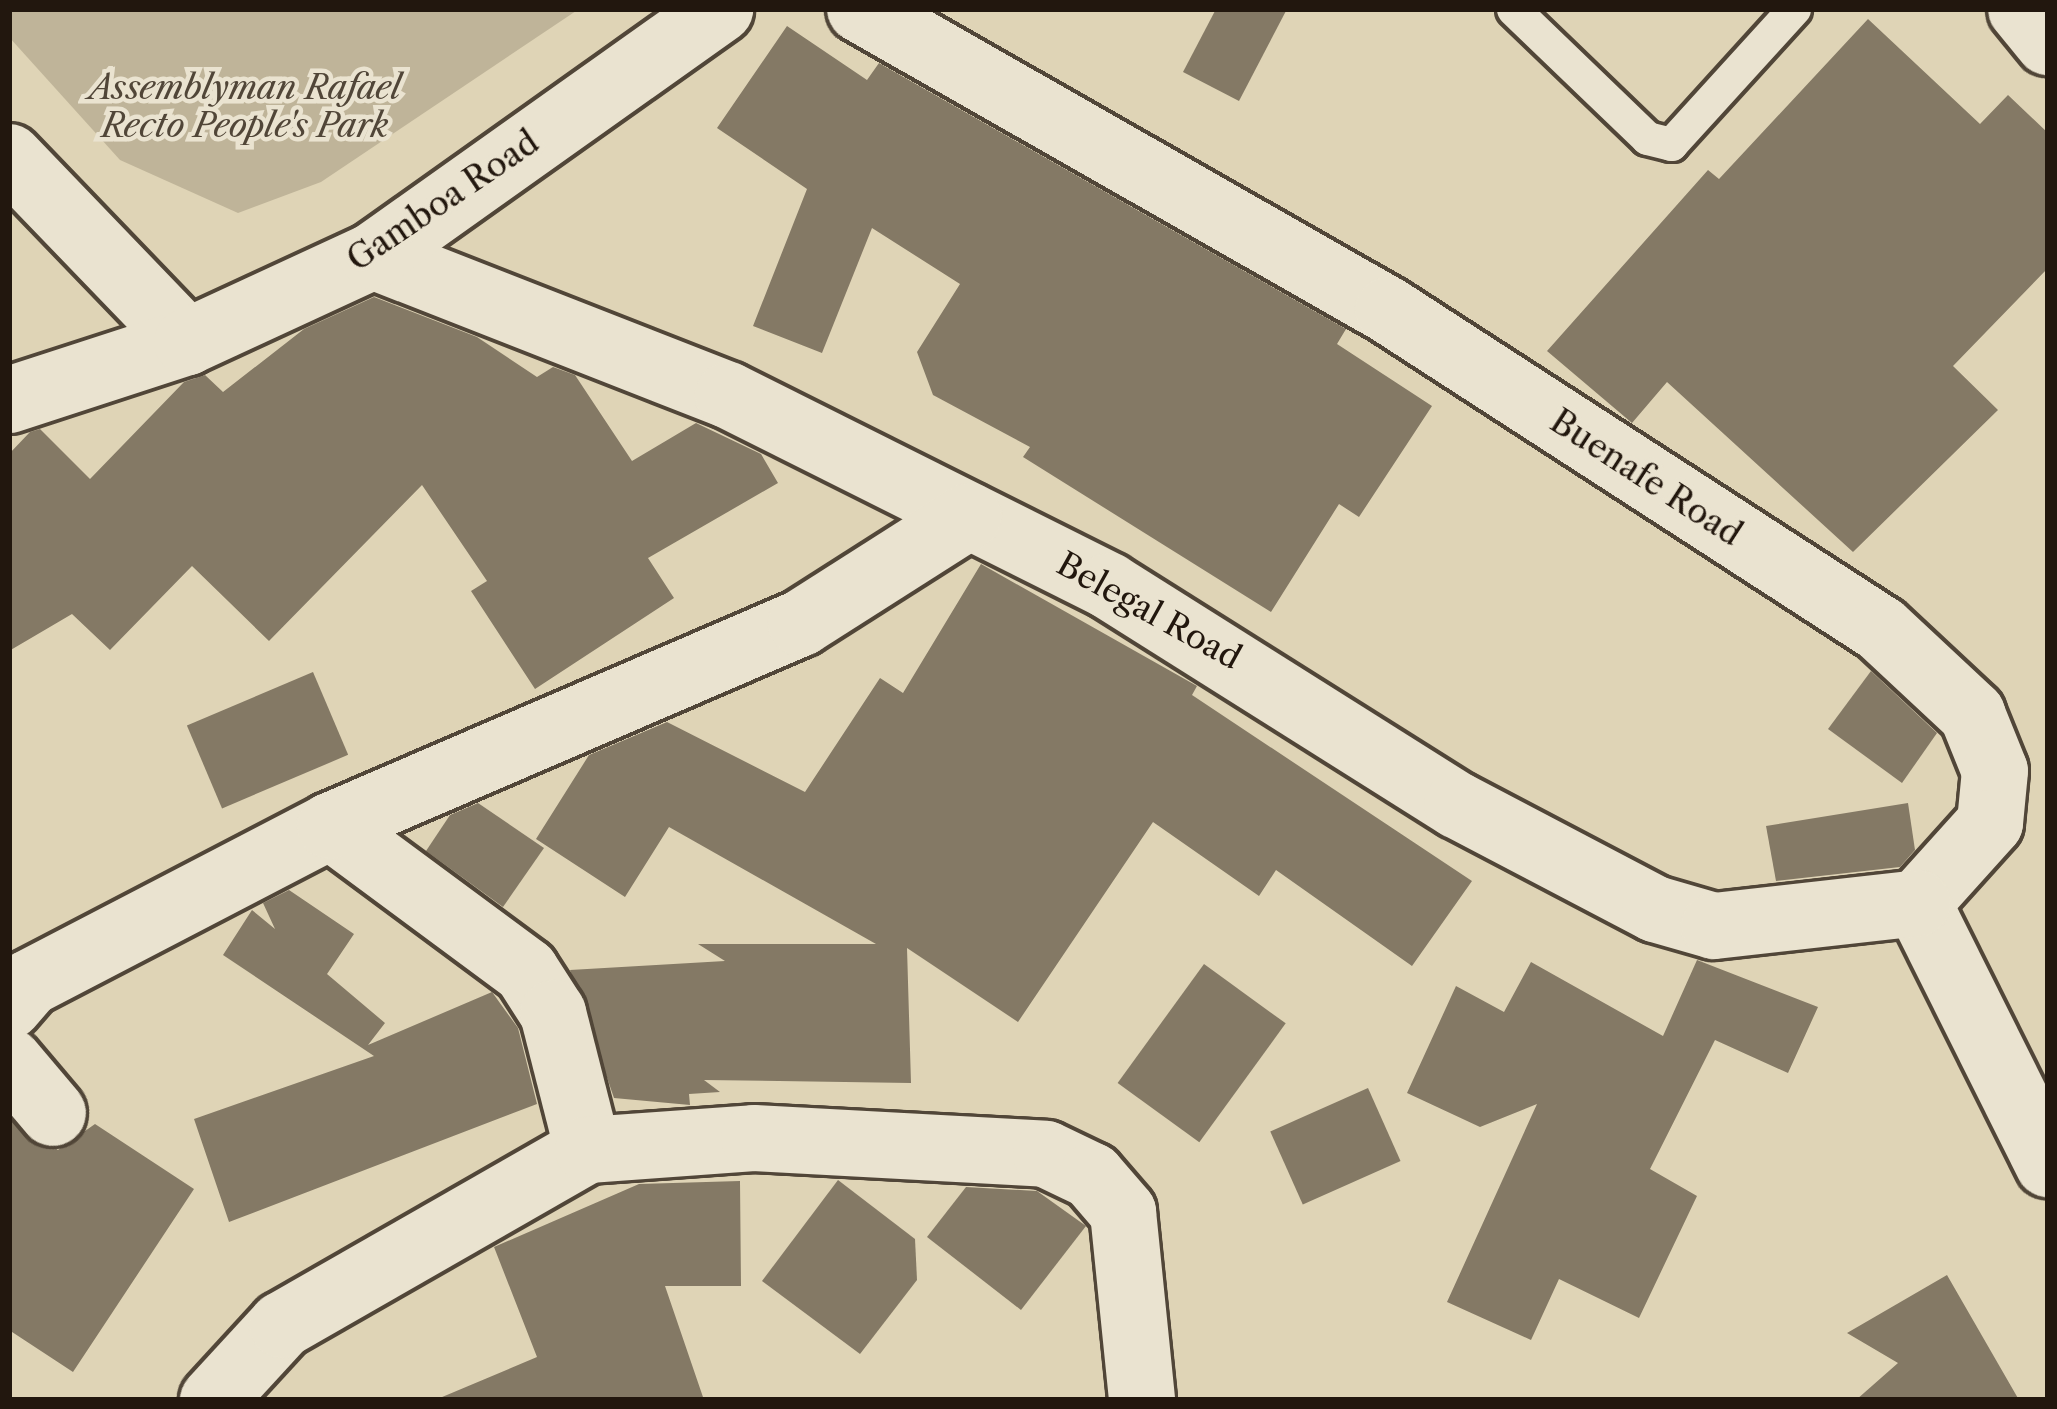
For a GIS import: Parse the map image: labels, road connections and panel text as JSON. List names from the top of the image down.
{
  "streets": {
    "street": ["Gamboa Road", "Buenafe Road", "Belegal Road"]
  },
  "crossings": [
    ["Gamboa Road", "Belegal Road"],
    ["Buenafe Road", "Belegal Road"]
  ],
  "parks": ["Assemblyman Rafael Recto People's Park"]
}
